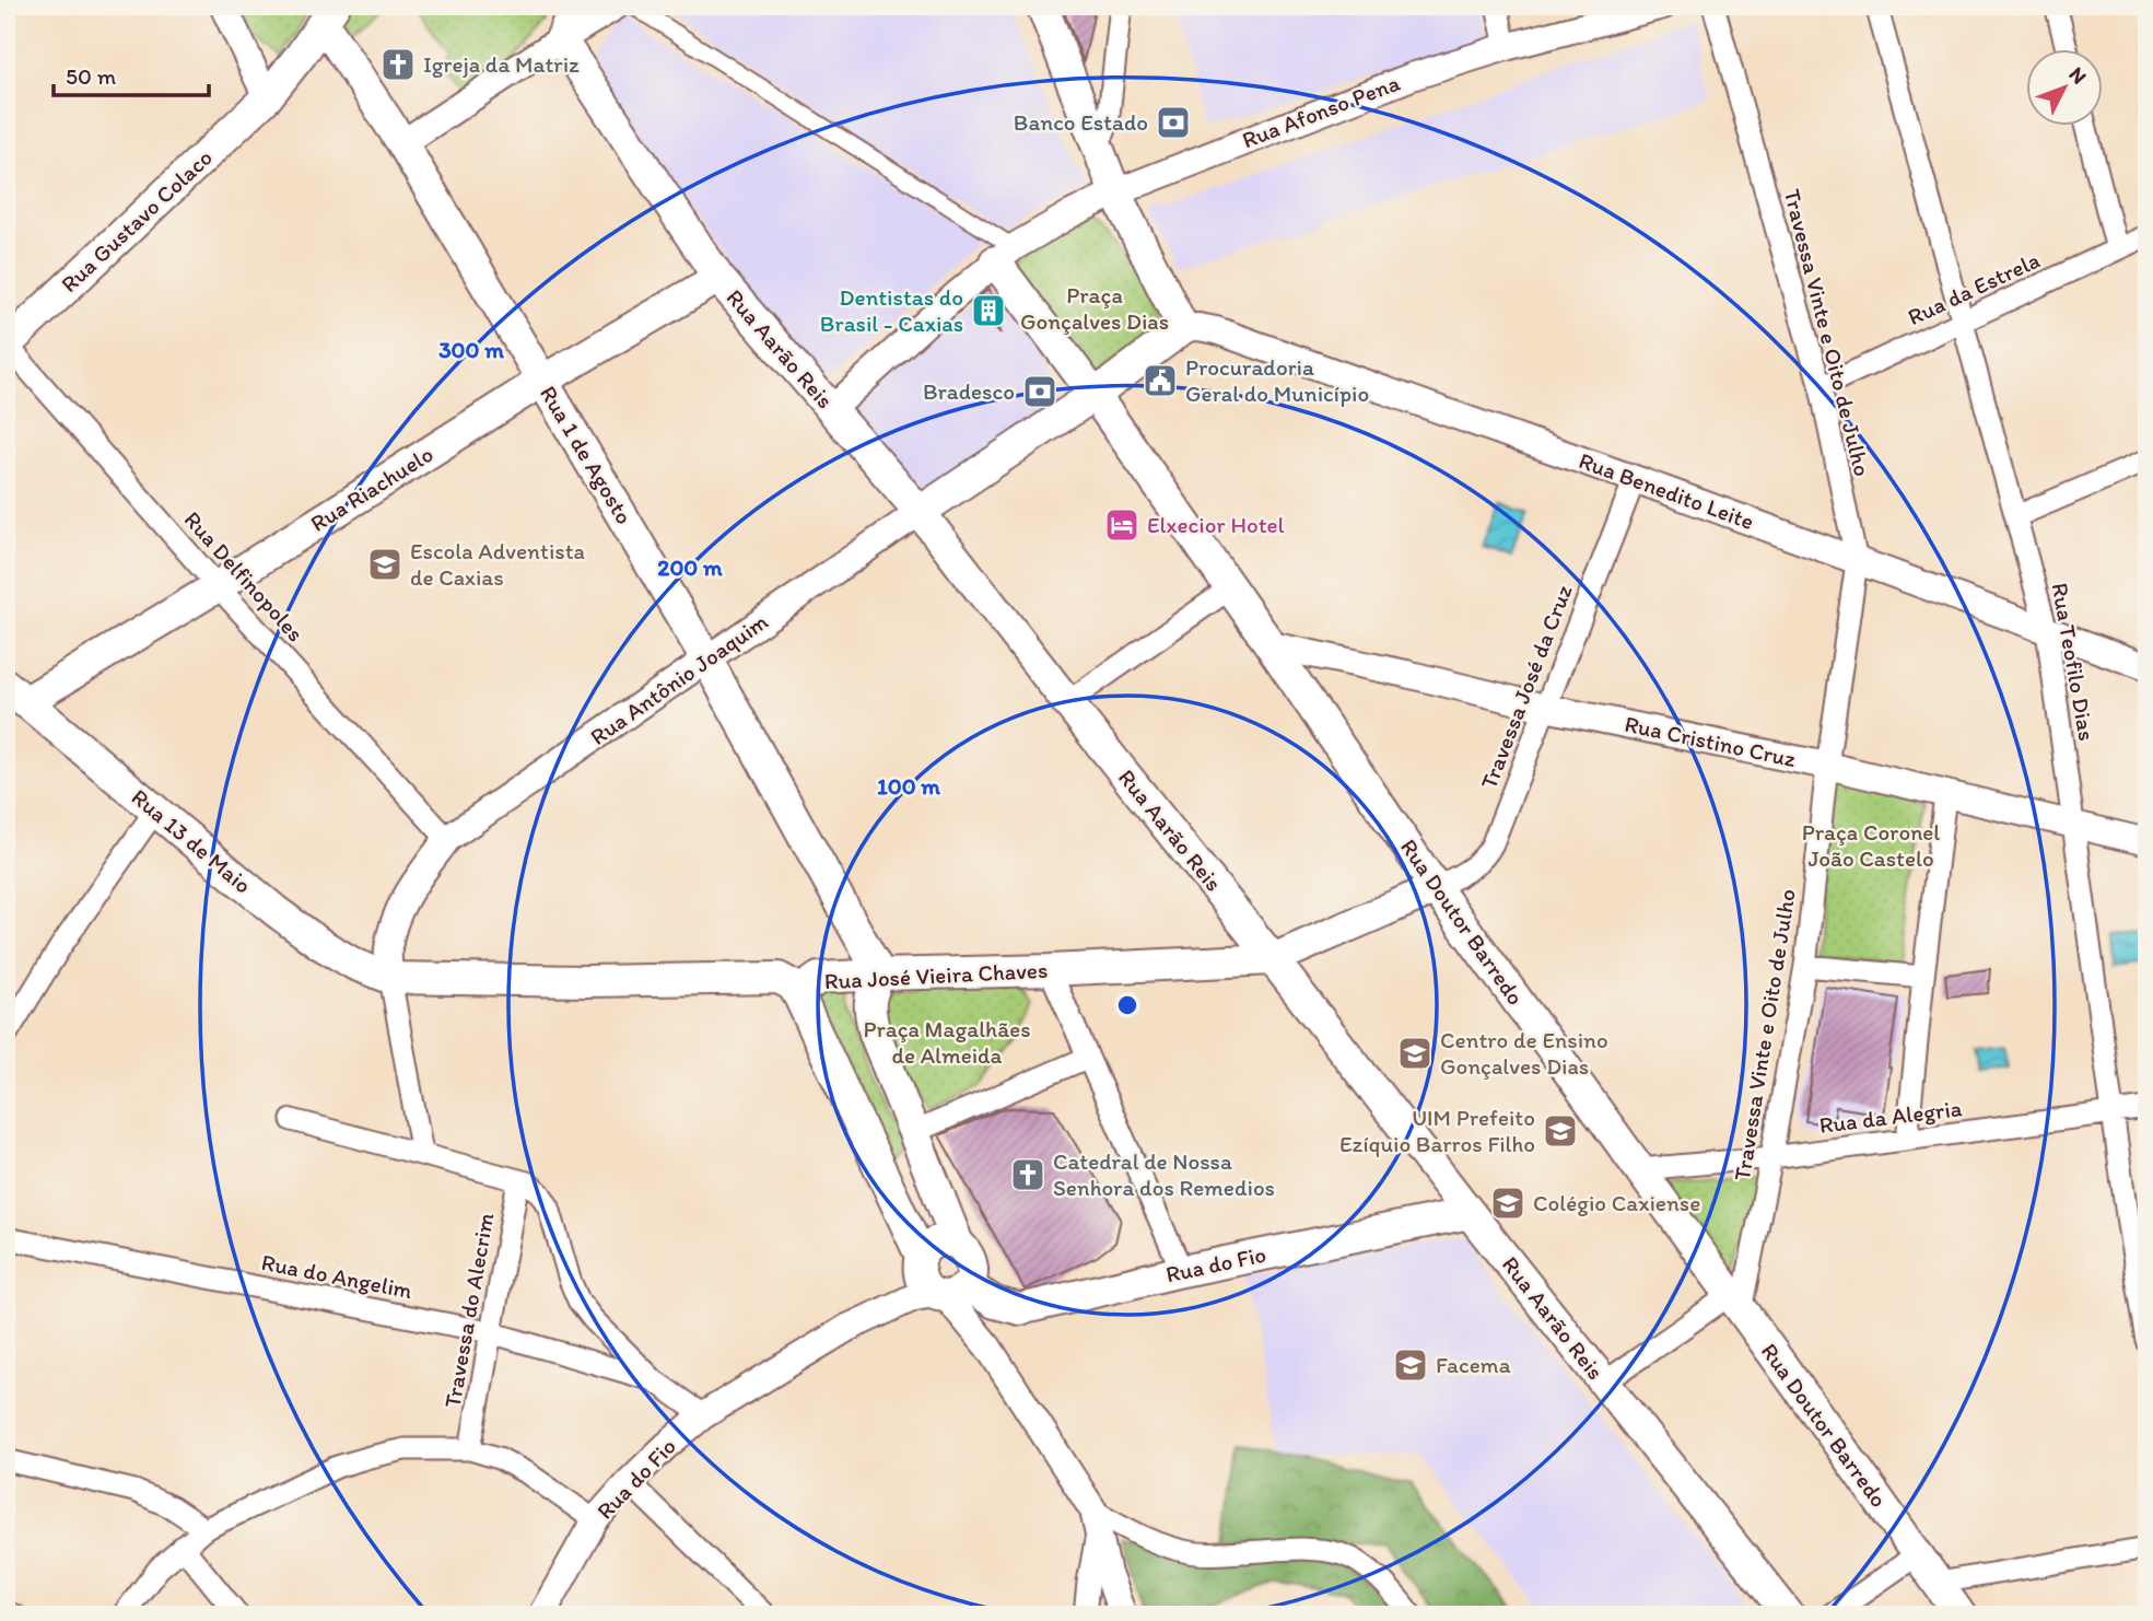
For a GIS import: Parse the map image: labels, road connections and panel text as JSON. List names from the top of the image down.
{
  "streets": {
    "main road": [
      "Rua Gustavo Colaco",
      "Rua Aarão Reis",
      "Rua 1 de Agosto",
      "Rua Riachuelo",
      "Rua Antônio Joaquim",
      "Rua 13 de Maio",
      "Rua Doutor Barredo",
      "Rua José Vieira Chaves",
      "Rua do Fio"
    ],
    "street": [
      "Rua Afonso Pena",
      "Rua da Estrela",
      "Travessa Vinte e Oito de Julho",
      "Rua Benedito Leite",
      "Rua Delfinopoles",
      "Rua Teofilo Dias",
      "Travessa José da Cruz",
      "Rua Cristino Cruz",
      "Rua da Alegria",
      "Rua do Angelim",
      "Travessa do Alecrim"
    ]
  },
  "crossings": [
    ["Rua Afonso Pena", "Rua Aarão Reis"],
    ["Rua Afonso Pena", "Rua Doutor Barredo"],
    ["Rua Gustavo Colaco", "Rua 1 de Agosto"],
    ["Rua Gustavo Colaco", "Rua Delfinopoles"],
    ["Rua da Estrela", "Travessa Vinte e Oito de Julho"],
    ["Rua da Estrela", "Rua Teofilo Dias"],
    ["Travessa Vinte e Oito de Julho", "Rua Benedito Leite"],
    ["Travessa Vinte e Oito de Julho", "Rua Cristino Cruz"],
    ["Travessa Vinte e Oito de Julho", "Rua Doutor Barredo"],
    ["Travessa Vinte e Oito de Julho", "Rua da Alegria"],
    ["Rua Aarão Reis", "Rua Riachuelo"],
    ["Rua Aarão Reis", "Rua Antônio Joaquim"],
    ["Rua Aarão Reis", "Rua José Vieira Chaves"],
    ["Rua Aarão Reis", "Rua do Fio"],
    ["Rua 1 de Agosto", "Rua Riachuelo"],
    ["Rua 1 de Agosto", "Rua Antônio Joaquim"],
    ["Rua 1 de Agosto", "Rua José Vieira Chaves"],
    ["Rua Riachuelo", "Rua Delfinopoles"],
    ["Rua Riachuelo", "Rua 13 de Maio"],
    ["Rua Benedito Leite", "Rua Teofilo Dias"],
    ["Rua Benedito Leite", "Rua Antônio Joaquim"],
    ["Rua Benedito Leite", "Travessa José da Cruz"],
    ["Rua Delfinopoles", "Rua Antônio Joaquim"],
    ["Rua Teofilo Dias", "Rua Cristino Cruz"],
    ["Rua Teofilo Dias", "Rua da Alegria"],
    ["Rua Antônio Joaquim", "Rua 13 de Maio"],
    ["Rua Antônio Joaquim", "Rua Doutor Barredo"],
    ["Rua Antônio Joaquim", "Rua José Vieira Chaves"],
    ["Travessa José da Cruz", "Rua Cristino Cruz"],
    ["Travessa José da Cruz", "Rua Doutor Barredo"],
    ["Travessa José da Cruz", "Rua José Vieira Chaves"],
    ["Rua Cristino Cruz", "Rua Doutor Barredo"],
    ["Rua 13 de Maio", "Rua José Vieira Chaves"],
    ["Rua Doutor Barredo", "Rua José Vieira Chaves"],
    ["Rua Doutor Barredo", "Rua da Alegria"],
    ["Rua do Angelim", "Travessa do Alecrim"]
  ],
  "parks": ["Praça Gonçalves Dias", "Praça Coronel João Castelo", "Praça Magalhães de Almeida"],
  "places": {
    "church": ["Igreja da Matriz", "Catedral de Nossa Senhora dos Remedios"],
    "bank": ["Banco Estado", "Bradesco"],
    "building": ["Dentistas do Brasil - Caxias"],
    "public building": ["Procuradoria Geral do Município"],
    "hotel": ["Elxecior Hotel"],
    "school or university": [
      "Escola Adventista de Caxias",
      "Centro de Ensino Gonçalves Dias",
      "UIM Prefeito Ezíquio Barros Filho",
      "Colégio Caxiense",
      "Facema"
    ]
  },
  "scale_bar": "50 m",
  "north": "top right",
  "rings": ["300 m", "200 m", "100 m"]
}
